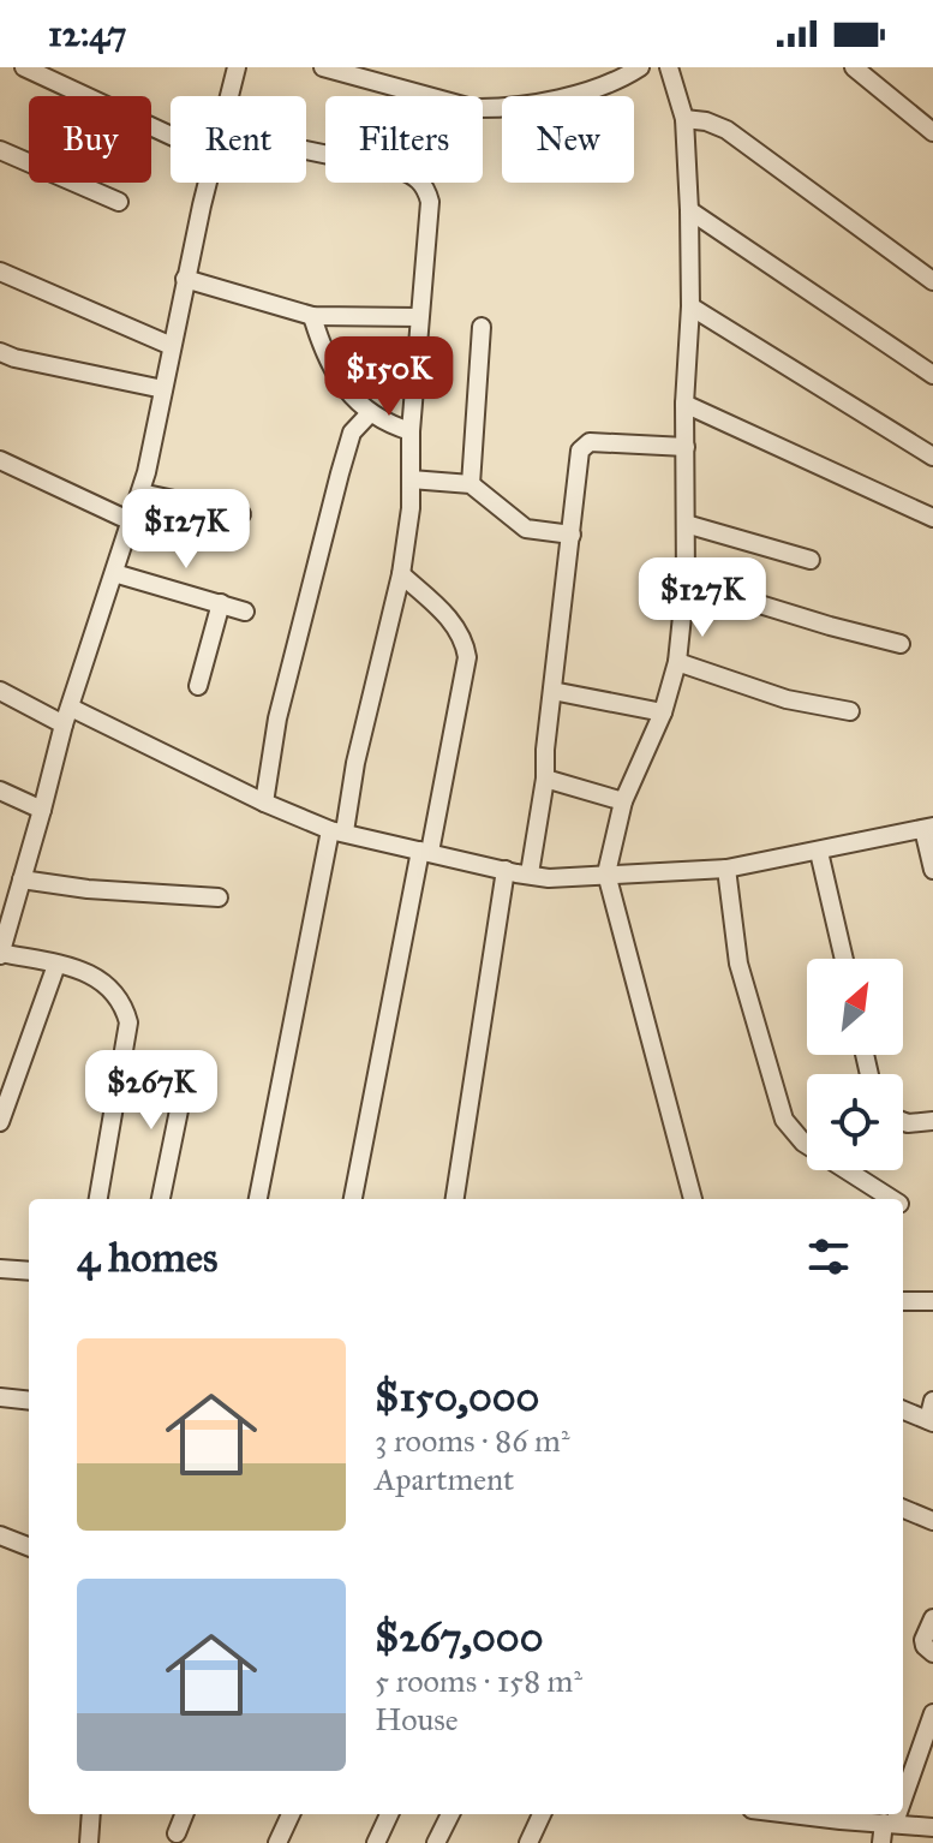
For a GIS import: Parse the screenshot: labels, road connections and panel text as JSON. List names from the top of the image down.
{
  "north": "top right",
  "page": {
    "status": "12:47",
    "chip": [
      "Buy",
      "Rent",
      "Filters",
      "New"
    ],
    "price": [
      "$150K",
      "$127K",
      "$127K",
      "$267K"
    ],
    "heading": "4 homes",
    "list": [
      {
        "name": "$150,000",
        "note": "3 rooms · 86 m² · Apartment"
      },
      {
        "name": "$267,000",
        "note": "5 rooms · 158 m² · House"
      }
    ]
  }
}
